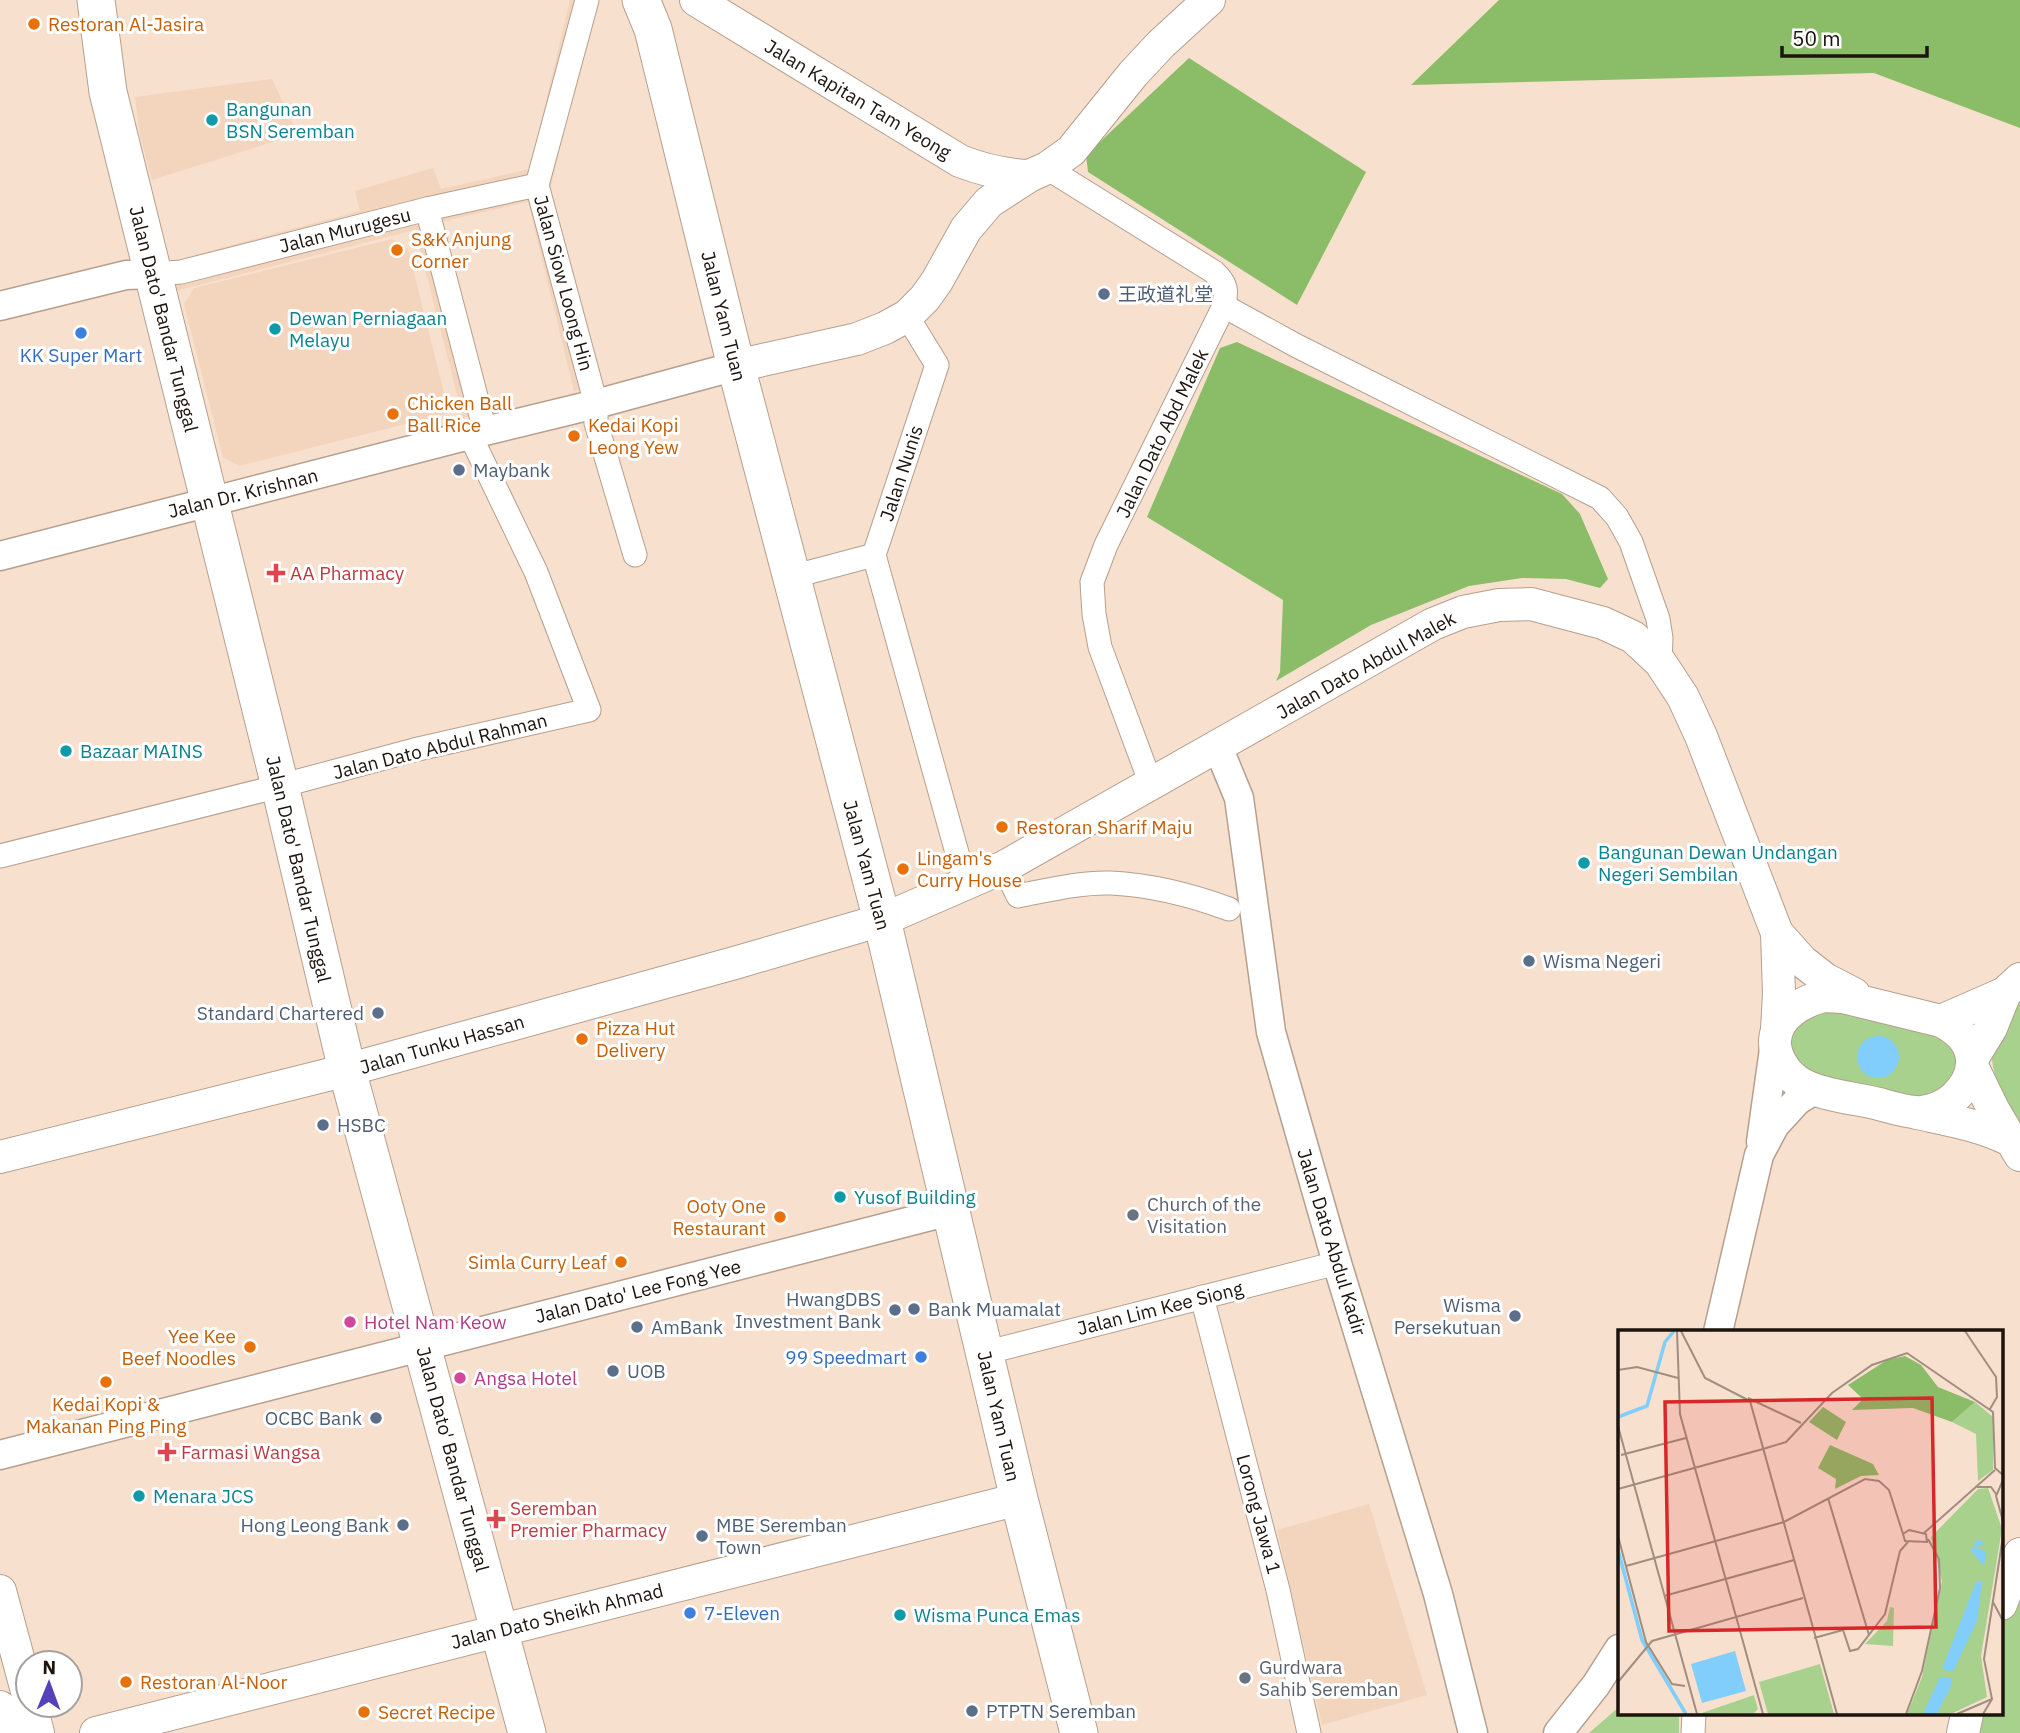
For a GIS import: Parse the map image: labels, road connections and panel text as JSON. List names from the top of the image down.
{
  "streets": {
    "highway": ["Jalan Yam Tuan", "Jalan Dato' Bandar Tunggal"],
    "main road": [
      "Jalan Kapitan Tam Yeong",
      "Jalan Dato Abdul Malek",
      "Jalan Tunku Hassan",
      "Jalan Dato Sheikh Ahmad"
    ],
    "street": [
      "Jalan Murugesu",
      "Jalan Siow Loong Hin",
      "Jalan Dato Abd Malek",
      "Jalan Nunis",
      "Jalan Dr. Krishnan",
      "Jalan Dato Abdul Rahman",
      "Jalan Dato Abdul Kadir",
      "Jalan Dato' Lee Fong Yee",
      "Jalan Lim Kee Siong",
      "Lorong Jawa 1"
    ]
  },
  "crossings": [
    ["Jalan Murugesu", "Jalan Siow Loong Hin"],
    ["Jalan Murugesu", "Jalan Dato' Bandar Tunggal"],
    ["Jalan Siow Loong Hin", "Jalan Dr. Krishnan"],
    ["Jalan Yam Tuan", "Jalan Dr. Krishnan"],
    ["Jalan Yam Tuan", "Jalan Dato Abdul Malek"],
    ["Jalan Yam Tuan", "Jalan Tunku Hassan"],
    ["Jalan Yam Tuan", "Jalan Dato' Lee Fong Yee"],
    ["Jalan Yam Tuan", "Jalan Lim Kee Siong"],
    ["Jalan Yam Tuan", "Jalan Dato Sheikh Ahmad"],
    ["Jalan Dato' Bandar Tunggal", "Jalan Dr. Krishnan"],
    ["Jalan Dato' Bandar Tunggal", "Jalan Dato Abdul Rahman"],
    ["Jalan Dato' Bandar Tunggal", "Jalan Tunku Hassan"],
    ["Jalan Dato' Bandar Tunggal", "Jalan Dato' Lee Fong Yee"],
    ["Jalan Dato' Bandar Tunggal", "Jalan Dato Sheikh Ahmad"],
    ["Jalan Dato Abd Malek", "Jalan Dato Abdul Malek"],
    ["Jalan Dr. Krishnan", "Jalan Dato Abdul Rahman"],
    ["Jalan Dato Abdul Malek", "Jalan Tunku Hassan"],
    ["Jalan Dato Abdul Malek", "Jalan Dato Abdul Kadir"],
    ["Jalan Dato Abdul Kadir", "Jalan Lim Kee Siong"],
    ["Jalan Lim Kee Siong", "Lorong Jawa 1"]
  ],
  "places": {
    "other": [
      "Restoran Al-Jasira",
      "Bangunan BSN Seremban",
      "S&K Anjung Corner",
      "王政道礼堂",
      "Dewan Perniagaan Melayu",
      "KK Super Mart",
      "Chicken Ball Ball Rice",
      "Kedai Kopi Leong Yew",
      "Maybank",
      "Bazaar MAINS",
      "Restoran Sharif Maju",
      "Bangunan Dewan Undangan Negeri Sembilan",
      "Lingam's Curry House",
      "Wisma Negeri",
      "Standard Chartered",
      "Pizza Hut Delivery",
      "HSBC",
      "Yusof Building",
      "Church of the Visitation",
      "Ooty One Restaurant",
      "Simla Curry Leaf",
      "Bank Muamalat",
      "HwangDBS Investment Bank",
      "Wisma Persekutuan",
      "Hotel Nam Keow",
      "AmBank",
      "Yee Kee Beef Noodles",
      "99 Speedmart",
      "UOB",
      "Angsa Hotel",
      "Kedai Kopi & Makanan Ping Ping",
      "OCBC Bank",
      "Menara JCS",
      "Hong Leong Bank",
      "MBE Seremban Town",
      "7-Eleven",
      "Wisma Punca Emas",
      "Gurdwara Sahib Seremban",
      "Restoran Al-Noor",
      "PTPTN Seremban",
      "Secret Recipe"
    ],
    "health": ["AA Pharmacy", "Farmasi Wangsa", "Seremban Premier Pharmacy"]
  },
  "scale_bar": "50 m",
  "north": "top"
}
